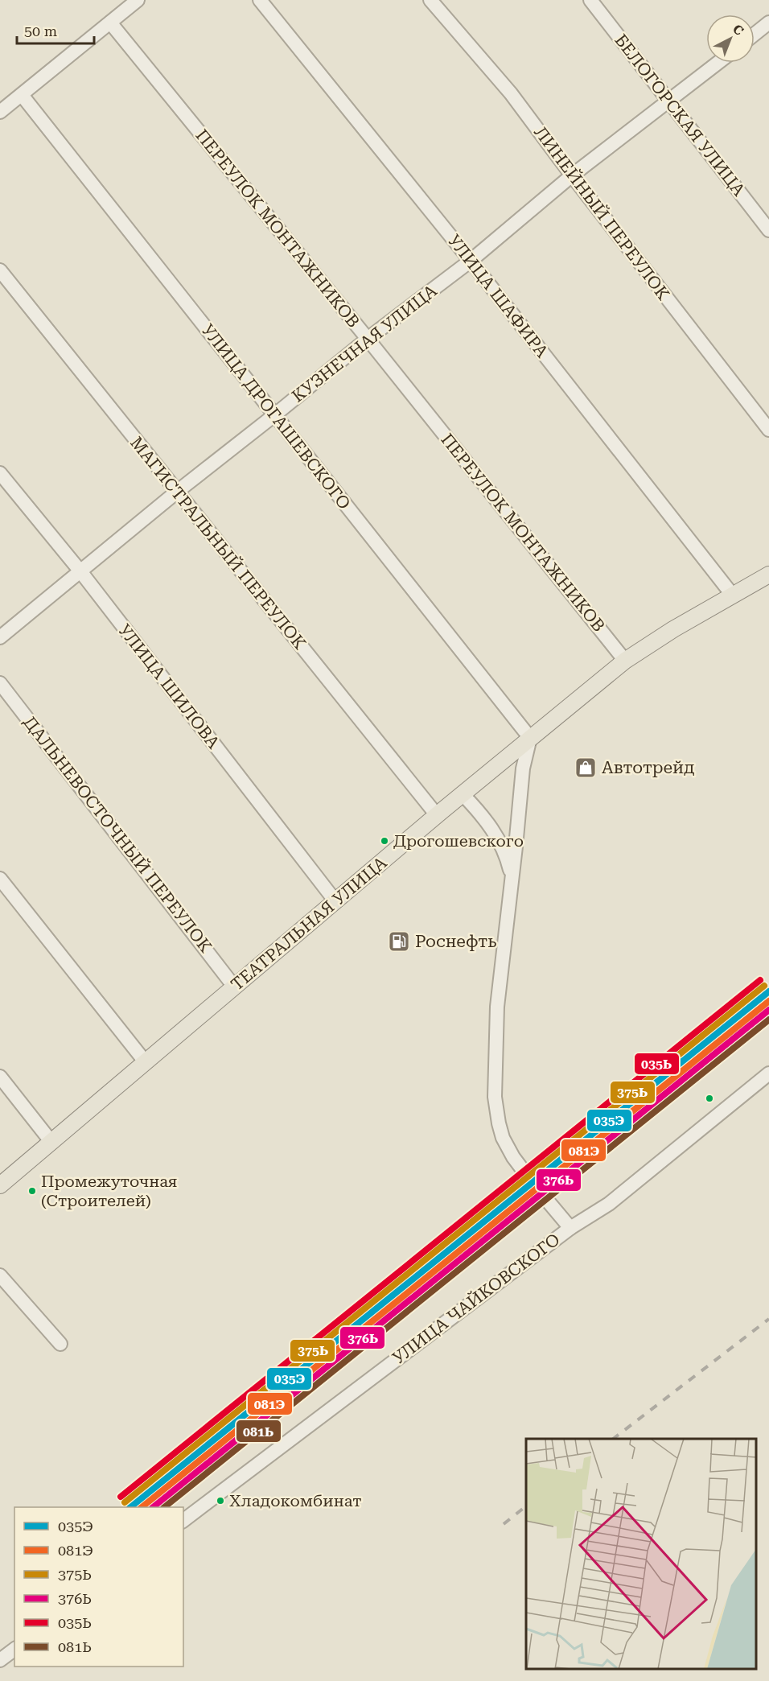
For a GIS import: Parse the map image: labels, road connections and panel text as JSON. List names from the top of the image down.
{
  "streets": {
    "main road": ["ТЕАТРАЛЬНАЯ УЛИЦА"],
    "street": [
      "БЕЛОГОРСКАЯ УЛИЦА",
      "ЛИНЕЙНЫЙ ПЕРЕУЛОК",
      "ПЕРЕУЛОК МОНТАЖНИКОВ",
      "УЛИЦА ШАФИРА",
      "КУЗНЕЧНАЯ УЛИЦА",
      "УЛИЦА ДРОГАШЕВСКОГО",
      "МАГИСТРАЛЬНЫЙ ПЕРЕУЛОК",
      "УЛИЦА ШИЛОВА",
      "ДАЛЬНЕВОСТОЧНЫЙ ПЕРЕУЛОК",
      "УЛИЦА ЧАЙКОВСКОГО"
    ]
  },
  "crossings": [
    ["БЕЛОГОРСКАЯ УЛИЦА", "КУЗНЕЧНАЯ УЛИЦА"],
    ["ЛИНЕЙНЫЙ ПЕРЕУЛОК", "КУЗНЕЧНАЯ УЛИЦА"],
    ["ПЕРЕУЛОК МОНТАЖНИКОВ", "КУЗНЕЧНАЯ УЛИЦА"],
    ["ПЕРЕУЛОК МОНТАЖНИКОВ", "ТЕАТРАЛЬНАЯ УЛИЦА"],
    ["УЛИЦА ШАФИРА", "КУЗНЕЧНАЯ УЛИЦА"],
    ["УЛИЦА ШАФИРА", "ТЕАТРАЛЬНАЯ УЛИЦА"],
    ["КУЗНЕЧНАЯ УЛИЦА", "УЛИЦА ДРОГАШЕВСКОГО"],
    ["КУЗНЕЧНАЯ УЛИЦА", "МАГИСТРАЛЬНЫЙ ПЕРЕУЛОК"],
    ["КУЗНЕЧНАЯ УЛИЦА", "УЛИЦА ШИЛОВА"],
    ["УЛИЦА ДРОГАШЕВСКОГО", "ТЕАТРАЛЬНАЯ УЛИЦА"],
    ["МАГИСТРАЛЬНЫЙ ПЕРЕУЛОК", "ТЕАТРАЛЬНАЯ УЛИЦА"],
    ["УЛИЦА ШИЛОВА", "ТЕАТРАЛЬНАЯ УЛИЦА"],
    ["ДАЛЬНЕВОСТОЧНЫЙ ПЕРЕУЛОК", "ТЕАТРАЛЬНАЯ УЛИЦА"]
  ],
  "places": {
    "shop": ["Автотрейд"],
    "other": ["Дрогошевского", "Промежуточная (Строителей)", "Хладокомбинат"],
    "fuel station": ["Роснефть"]
  },
  "lines": [
    "transit line 035Ь",
    "transit line 375Ь",
    "transit line 035Э",
    "transit line 081Э",
    "transit line 376Ь",
    "transit line 081Ь"
  ],
  "legend": [
    "035Э",
    "081Э",
    "375Ь",
    "376Ь",
    "035Ь",
    "081Ь"
  ],
  "scale_bar": "50 m",
  "north": "top right"
}
